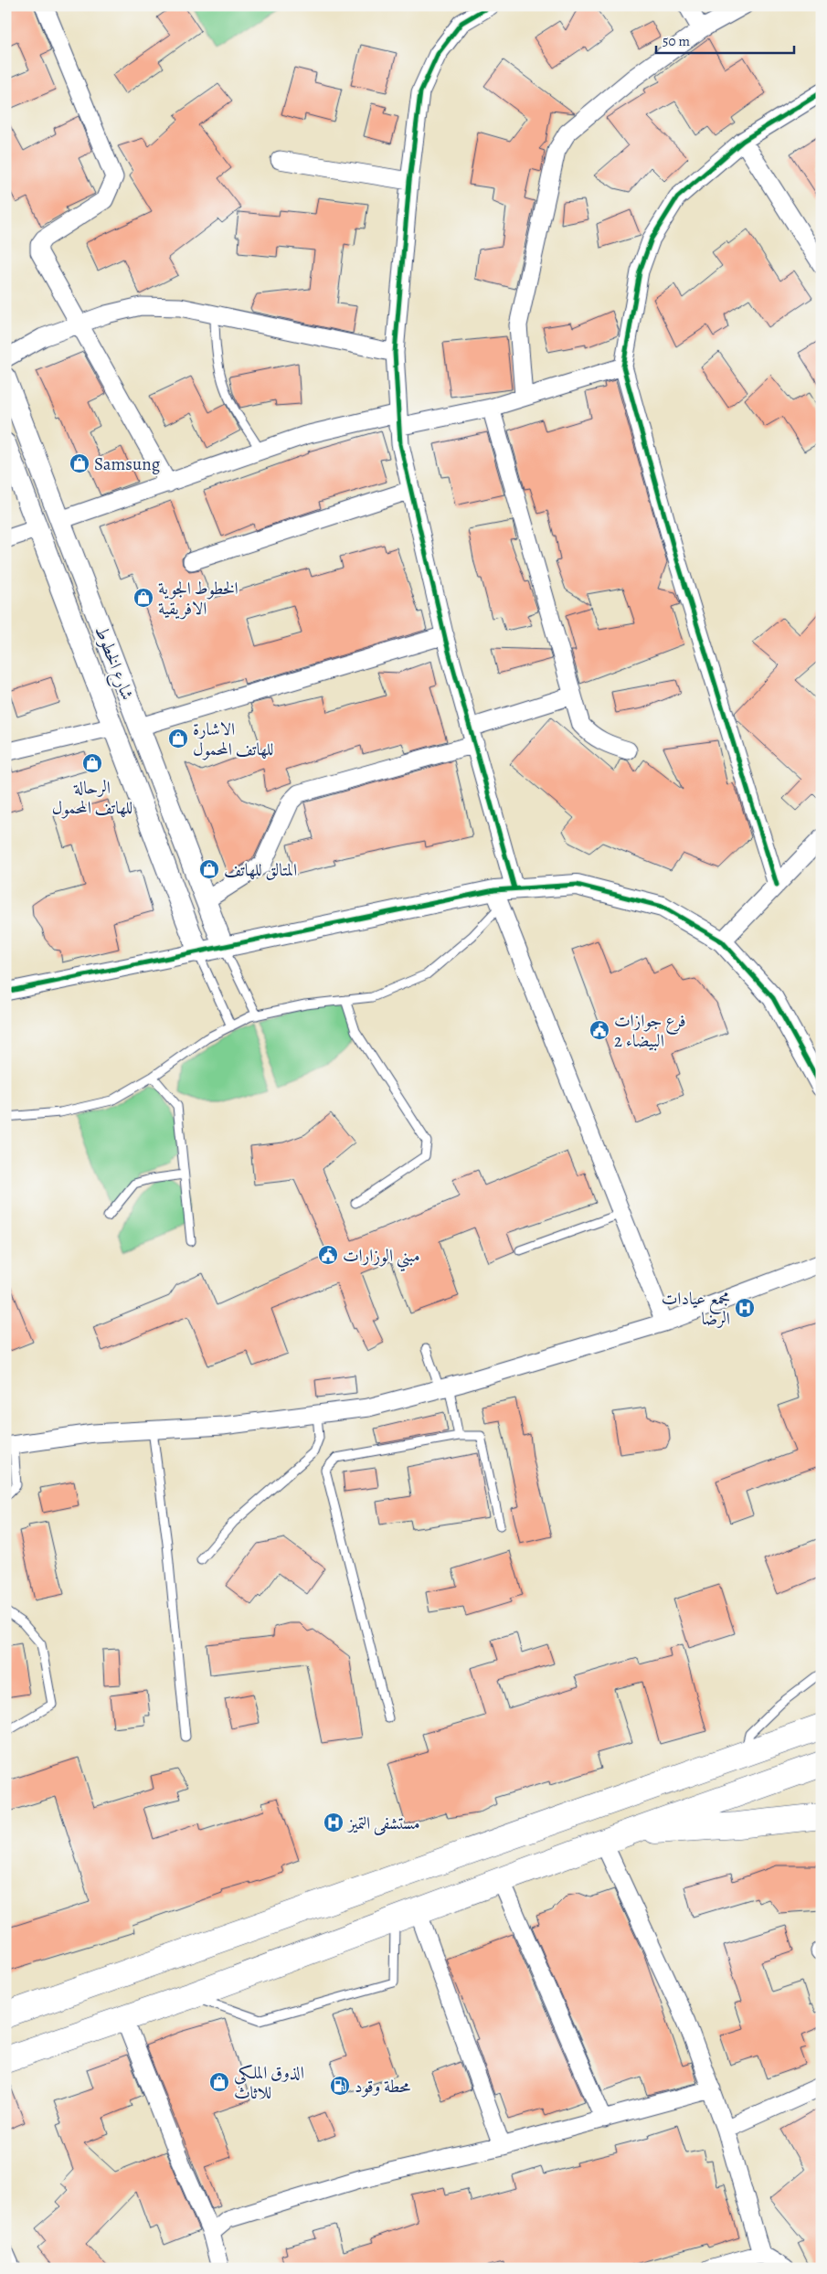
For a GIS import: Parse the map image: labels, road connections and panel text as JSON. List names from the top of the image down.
{
  "streets": {
    "street": ["شارع الخطوط"]
  },
  "places": {
    "shop": [
      "Samsung",
      "الخطوط الجوية الافريقية",
      "الاشارة للهاتف المحمول",
      "الرحالة للهاتف المحمول",
      "المتالق للهاتف",
      "الذوق الملكي للاثاث"
    ],
    "public building": ["فرع جوازات البيضاء 2", "مبني الوزارات"],
    "hospital": ["مجمع عيادات الرضا", "مستشفى التميز"],
    "fuel station": ["محطة وقود"]
  },
  "scale_bar": "50 m"
}
